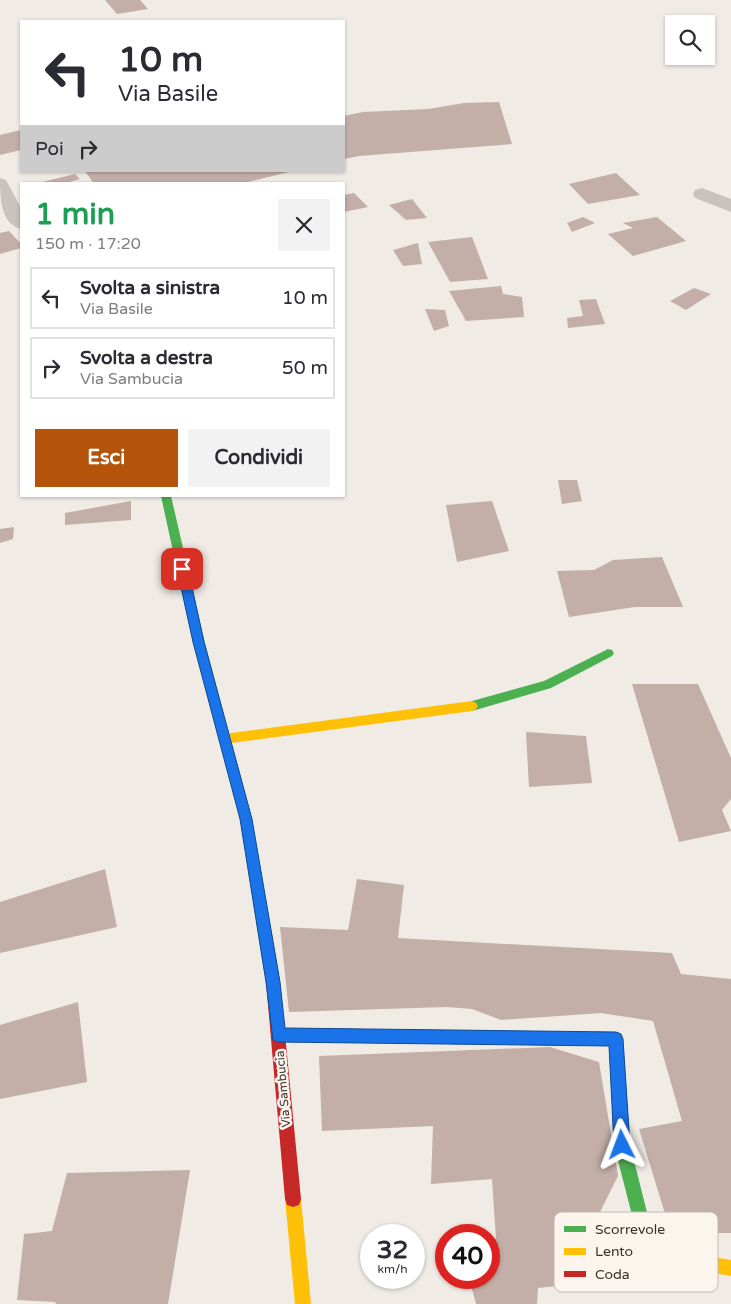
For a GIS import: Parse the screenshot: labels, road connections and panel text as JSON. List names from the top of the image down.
{
  "streets": {
    "street": ["Via Sambucia"]
  },
  "legend": ["Scorrevole", "Lento", "Coda"],
  "page": {
    "turn": ["10 m", "Via Basile"],
    "then": "Poi",
    "heading": ["1 min", "150 m · 17:20"],
    "list": [
      {
        "name": "Svolta a sinistra",
        "note": "Via Basile",
        "value": "10 m"
      },
      {
        "name": "Svolta a destra",
        "note": "Via Sambucia",
        "value": "50 m"
      }
    ],
    "buttons": ["Esci", "Condividi"],
    "speed": "32 km/h",
    "limit": "40"
  }
}
